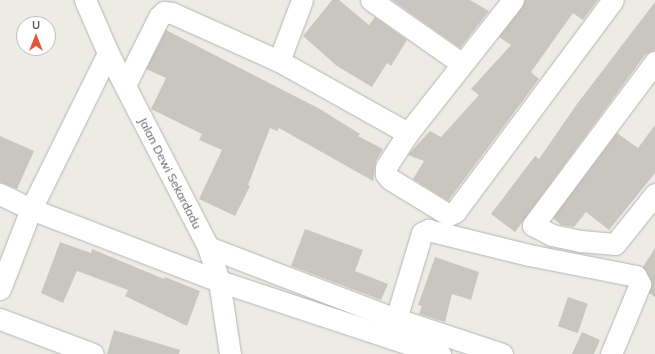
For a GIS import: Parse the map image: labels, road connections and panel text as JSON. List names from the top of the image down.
{
  "streets": {
    "street": ["Jalan Dewi Sekardadu"]
  },
  "north": "top"
}
